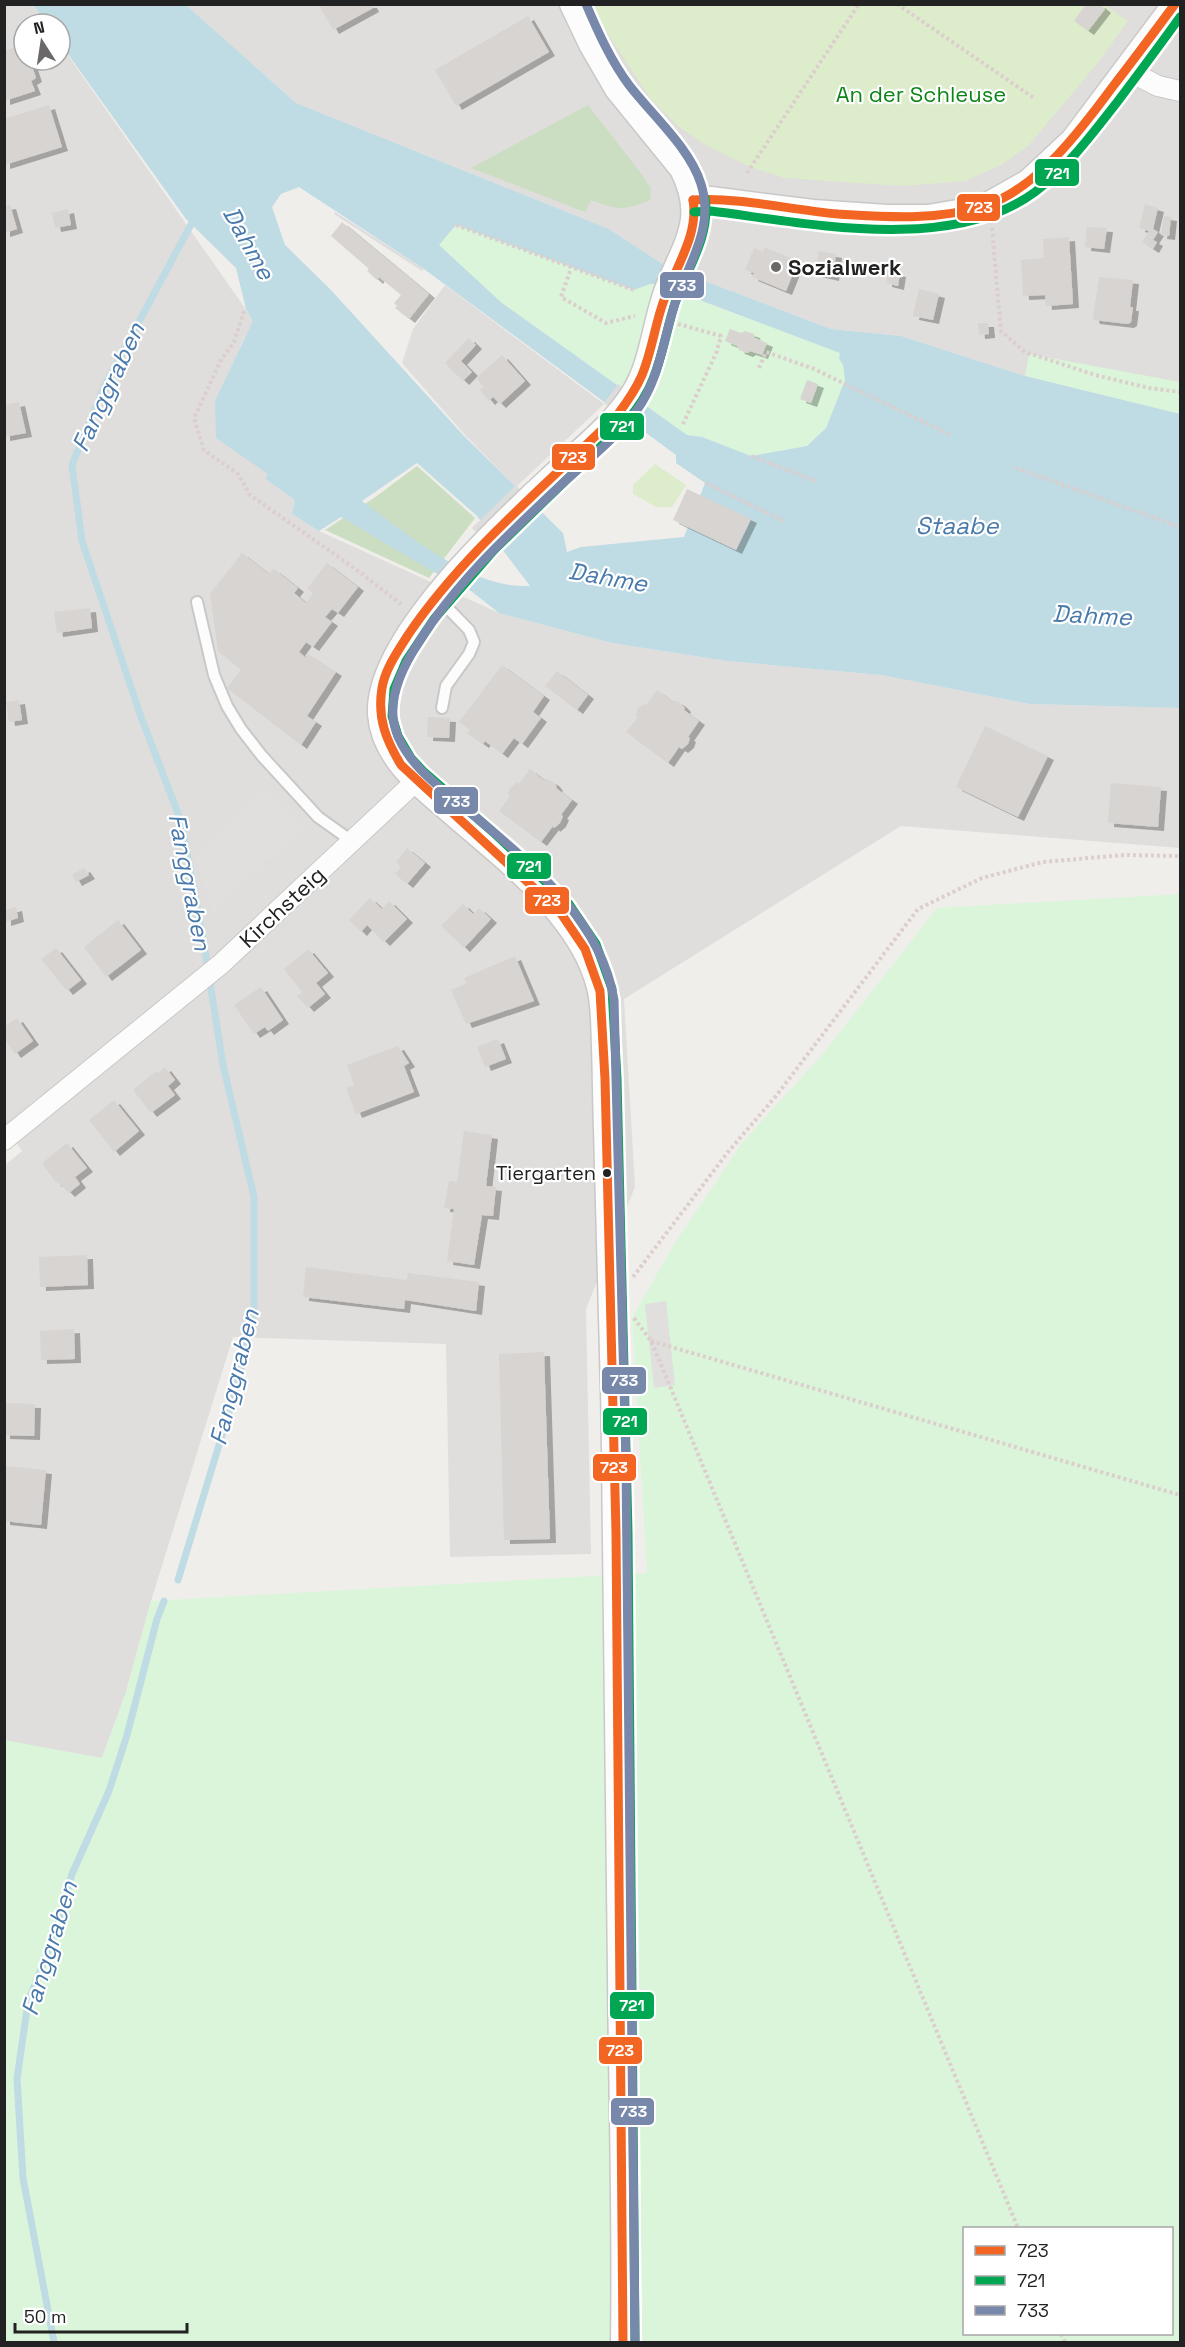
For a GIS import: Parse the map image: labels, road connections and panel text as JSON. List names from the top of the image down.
{
  "streets": {
    "street": ["Kirchsteig"]
  },
  "water": ["Dahme", "Fanggraben", "Staabe"],
  "parks": ["An der Schleuse"],
  "places": ["Sozialwerk", "Tiergarten"],
  "lines": ["transit line 723", "transit line 733", "transit line 721"],
  "legend": ["723", "721", "733"],
  "scale_bar": "50 m",
  "north": "top"
}
